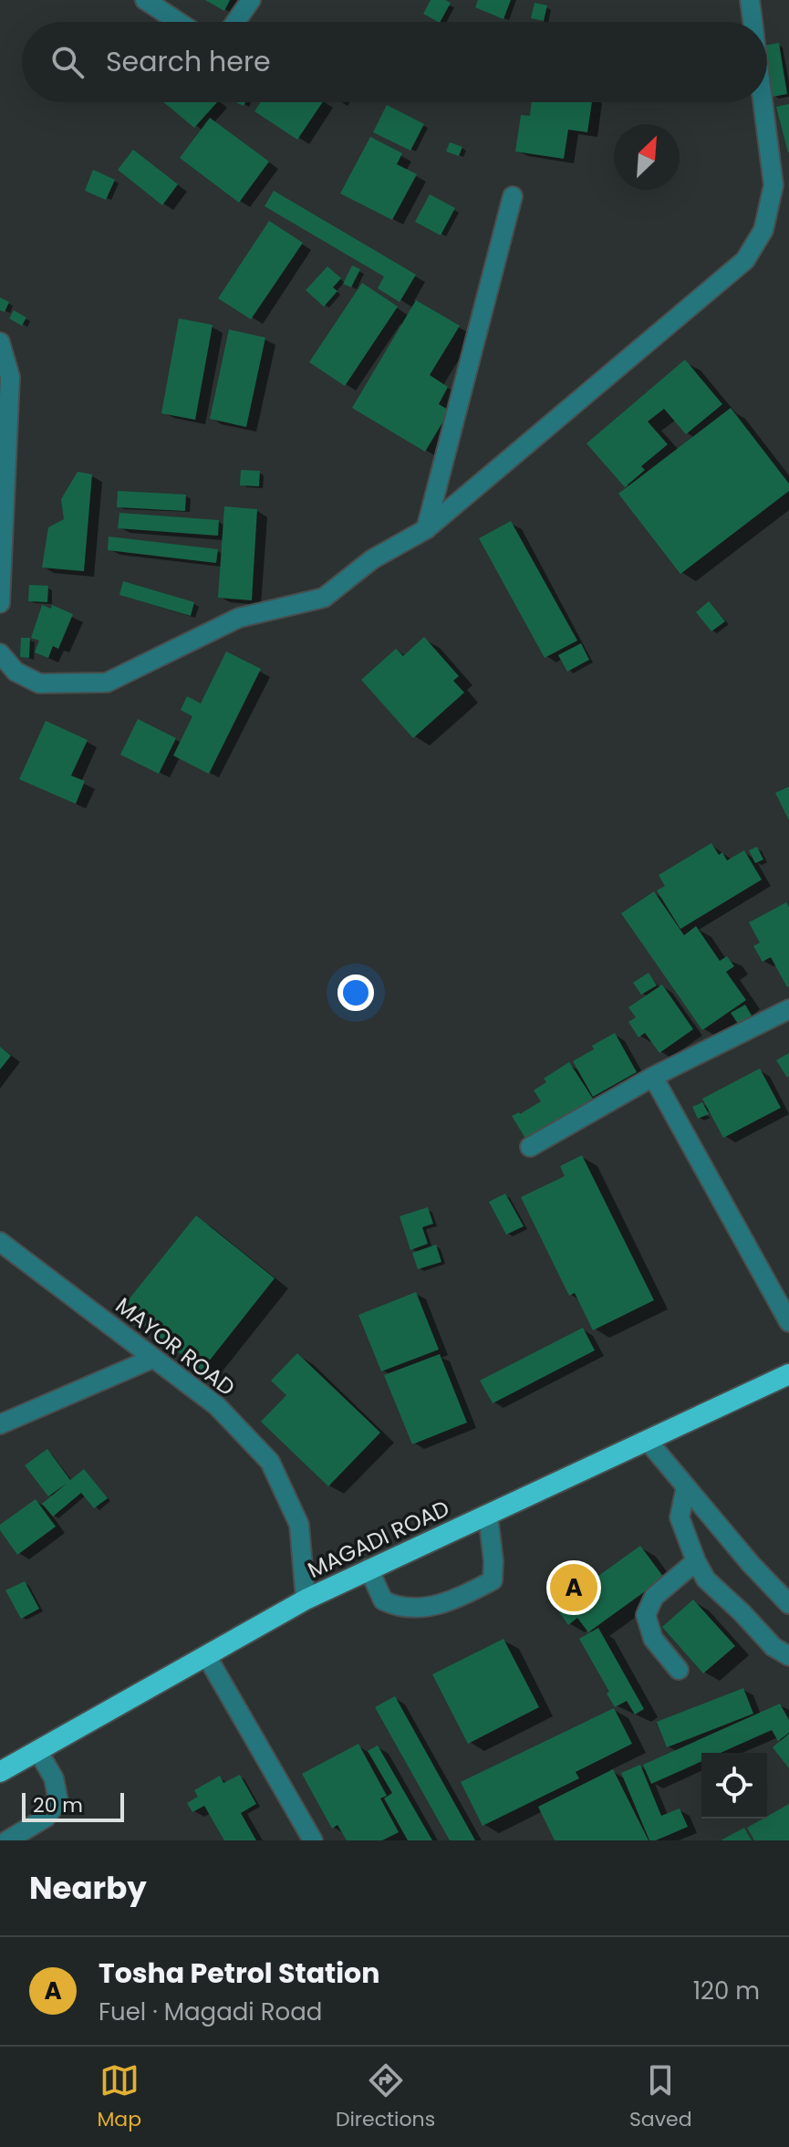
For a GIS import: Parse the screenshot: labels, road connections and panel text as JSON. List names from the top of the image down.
{
  "streets": {
    "highway": ["MAGADI ROAD"],
    "street": ["MAYOR ROAD"]
  },
  "crossings": [
    ["MAYOR ROAD", "MAGADI ROAD"]
  ],
  "scale_bar": "20 m",
  "north": "top right",
  "page": {
    "search": "Search here",
    "pins": "A",
    "scale": "20 m",
    "heading": "Nearby",
    "list": [
      {
        "mark": "A",
        "name": "Tosha Petrol Station",
        "note": "Fuel · Magadi Road",
        "value": "120 m"
      }
    ],
    "nav": ["Map", "Directions", "Saved"]
  }
}
